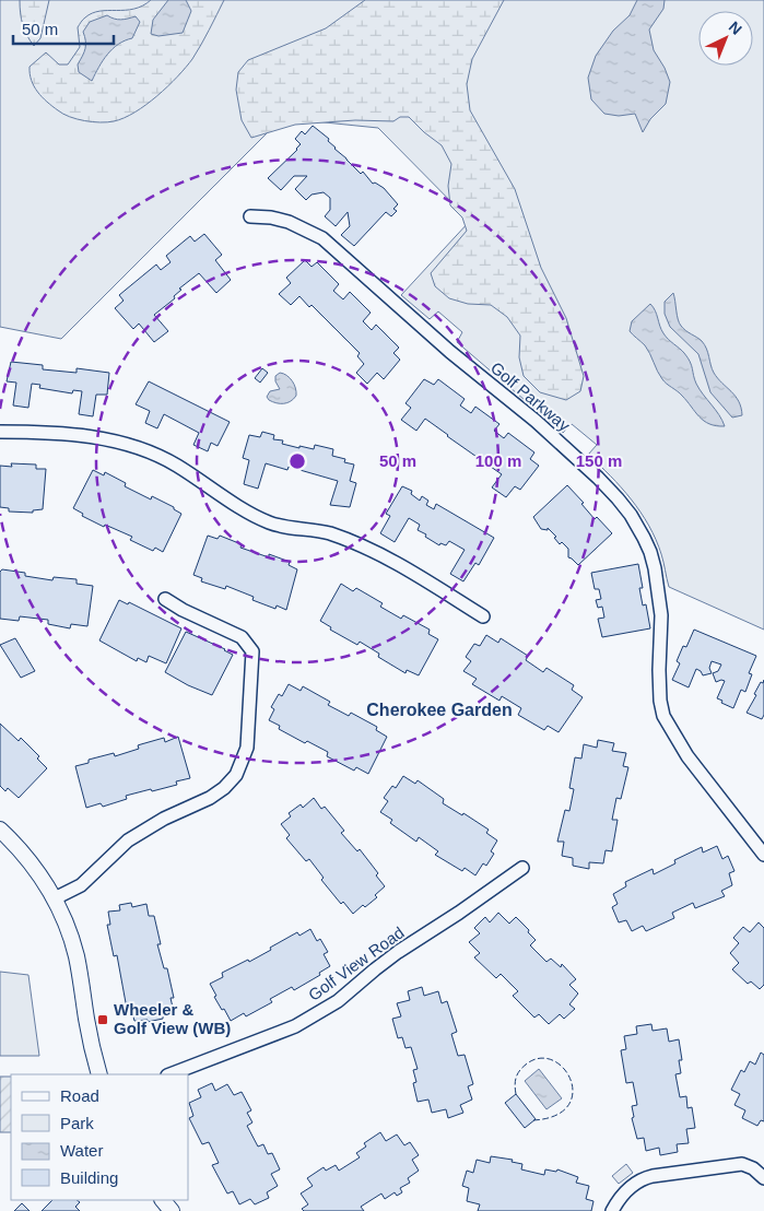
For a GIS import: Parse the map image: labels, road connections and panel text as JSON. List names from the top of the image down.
{
  "streets": {
    "street": ["Golf Parkway", "Golf View Road"]
  },
  "districts": ["Cherokee Garden"],
  "places": {
    "transit": ["Wheeler & Golf View (WB)"]
  },
  "legend": [
    "Road",
    "Park",
    "Water",
    "Building"
  ],
  "scale_bar": "50 m",
  "north": "top right",
  "rings": ["50 m", "100 m", "150 m"]
}
